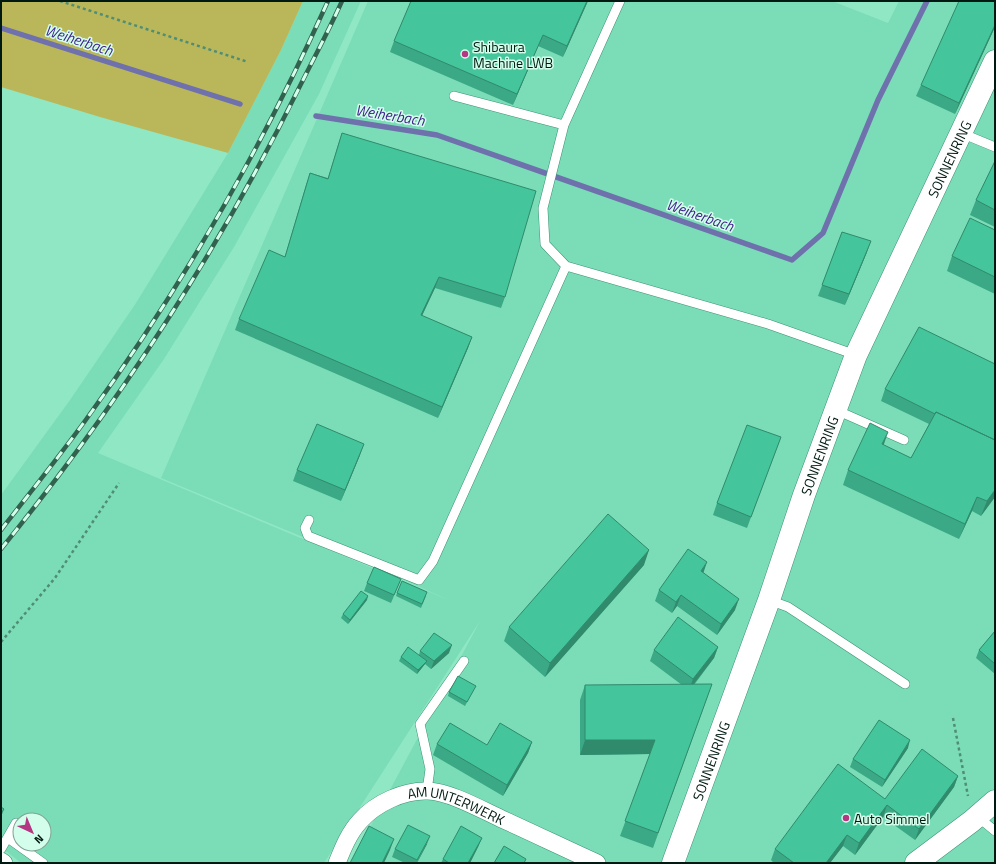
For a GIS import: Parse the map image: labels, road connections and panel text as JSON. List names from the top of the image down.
{
  "streets": {
    "street": ["SONNENRING", "AM UNTERWERK"]
  },
  "water": ["Weiherbach"],
  "places": ["Shibaura Machine LWB", "Auto Simmel"],
  "north": "bottom right"
}
